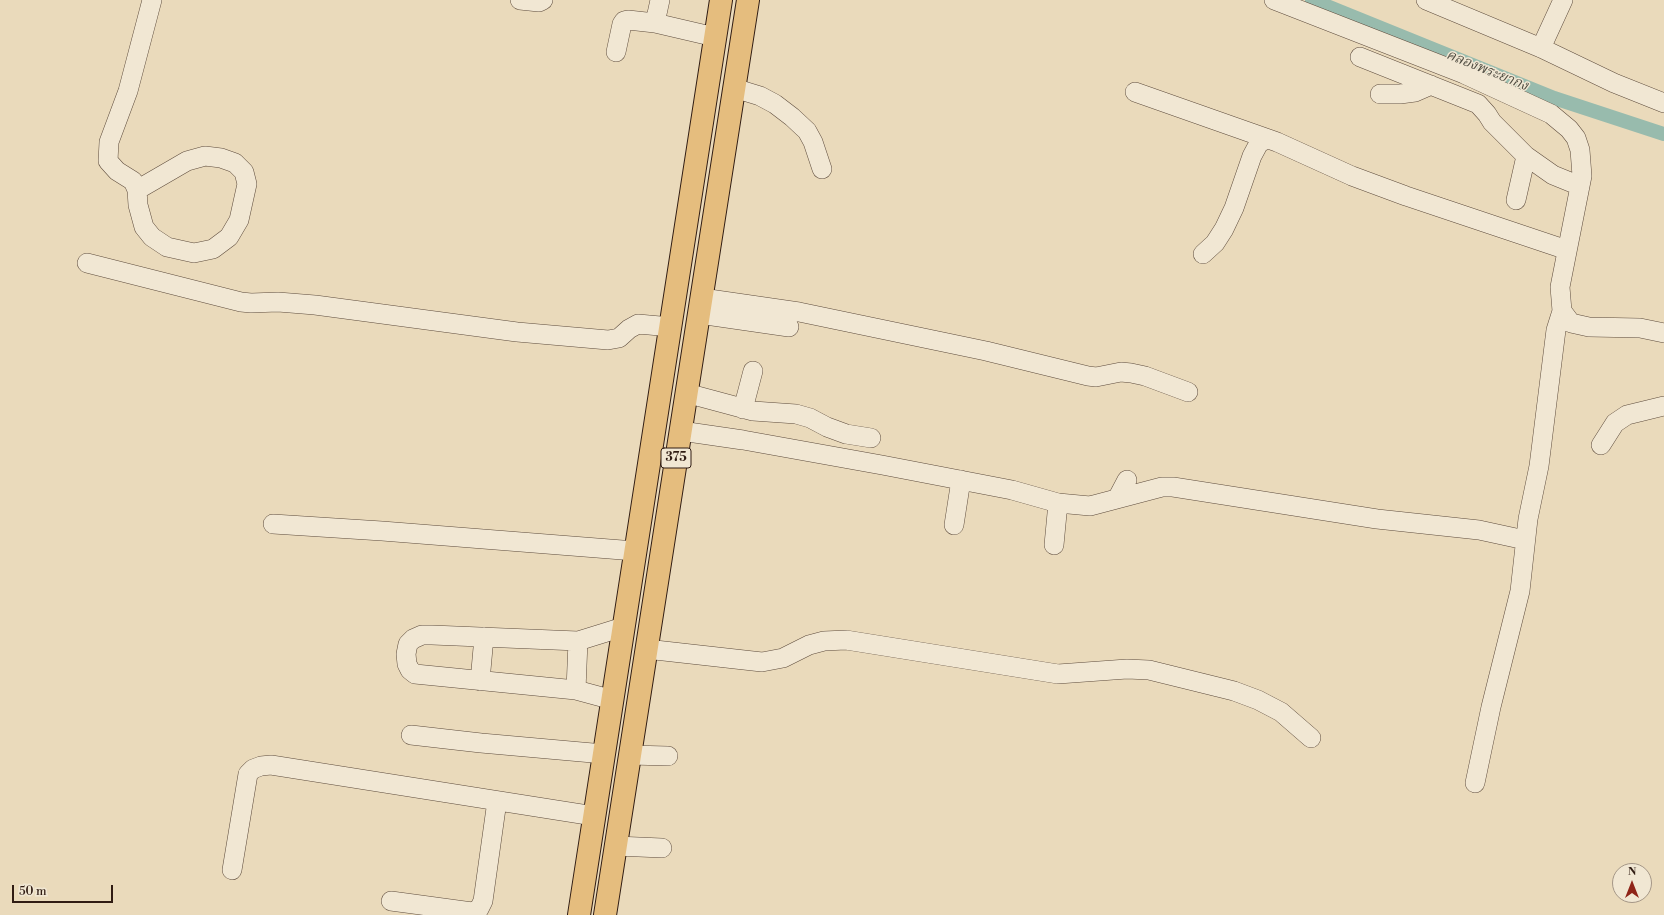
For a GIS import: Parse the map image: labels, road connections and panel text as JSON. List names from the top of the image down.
{
  "streets": {
    "main road": ["375"]
  },
  "water": ["คลองพระยากง"],
  "scale_bar": "50 m",
  "north": "top"
}
